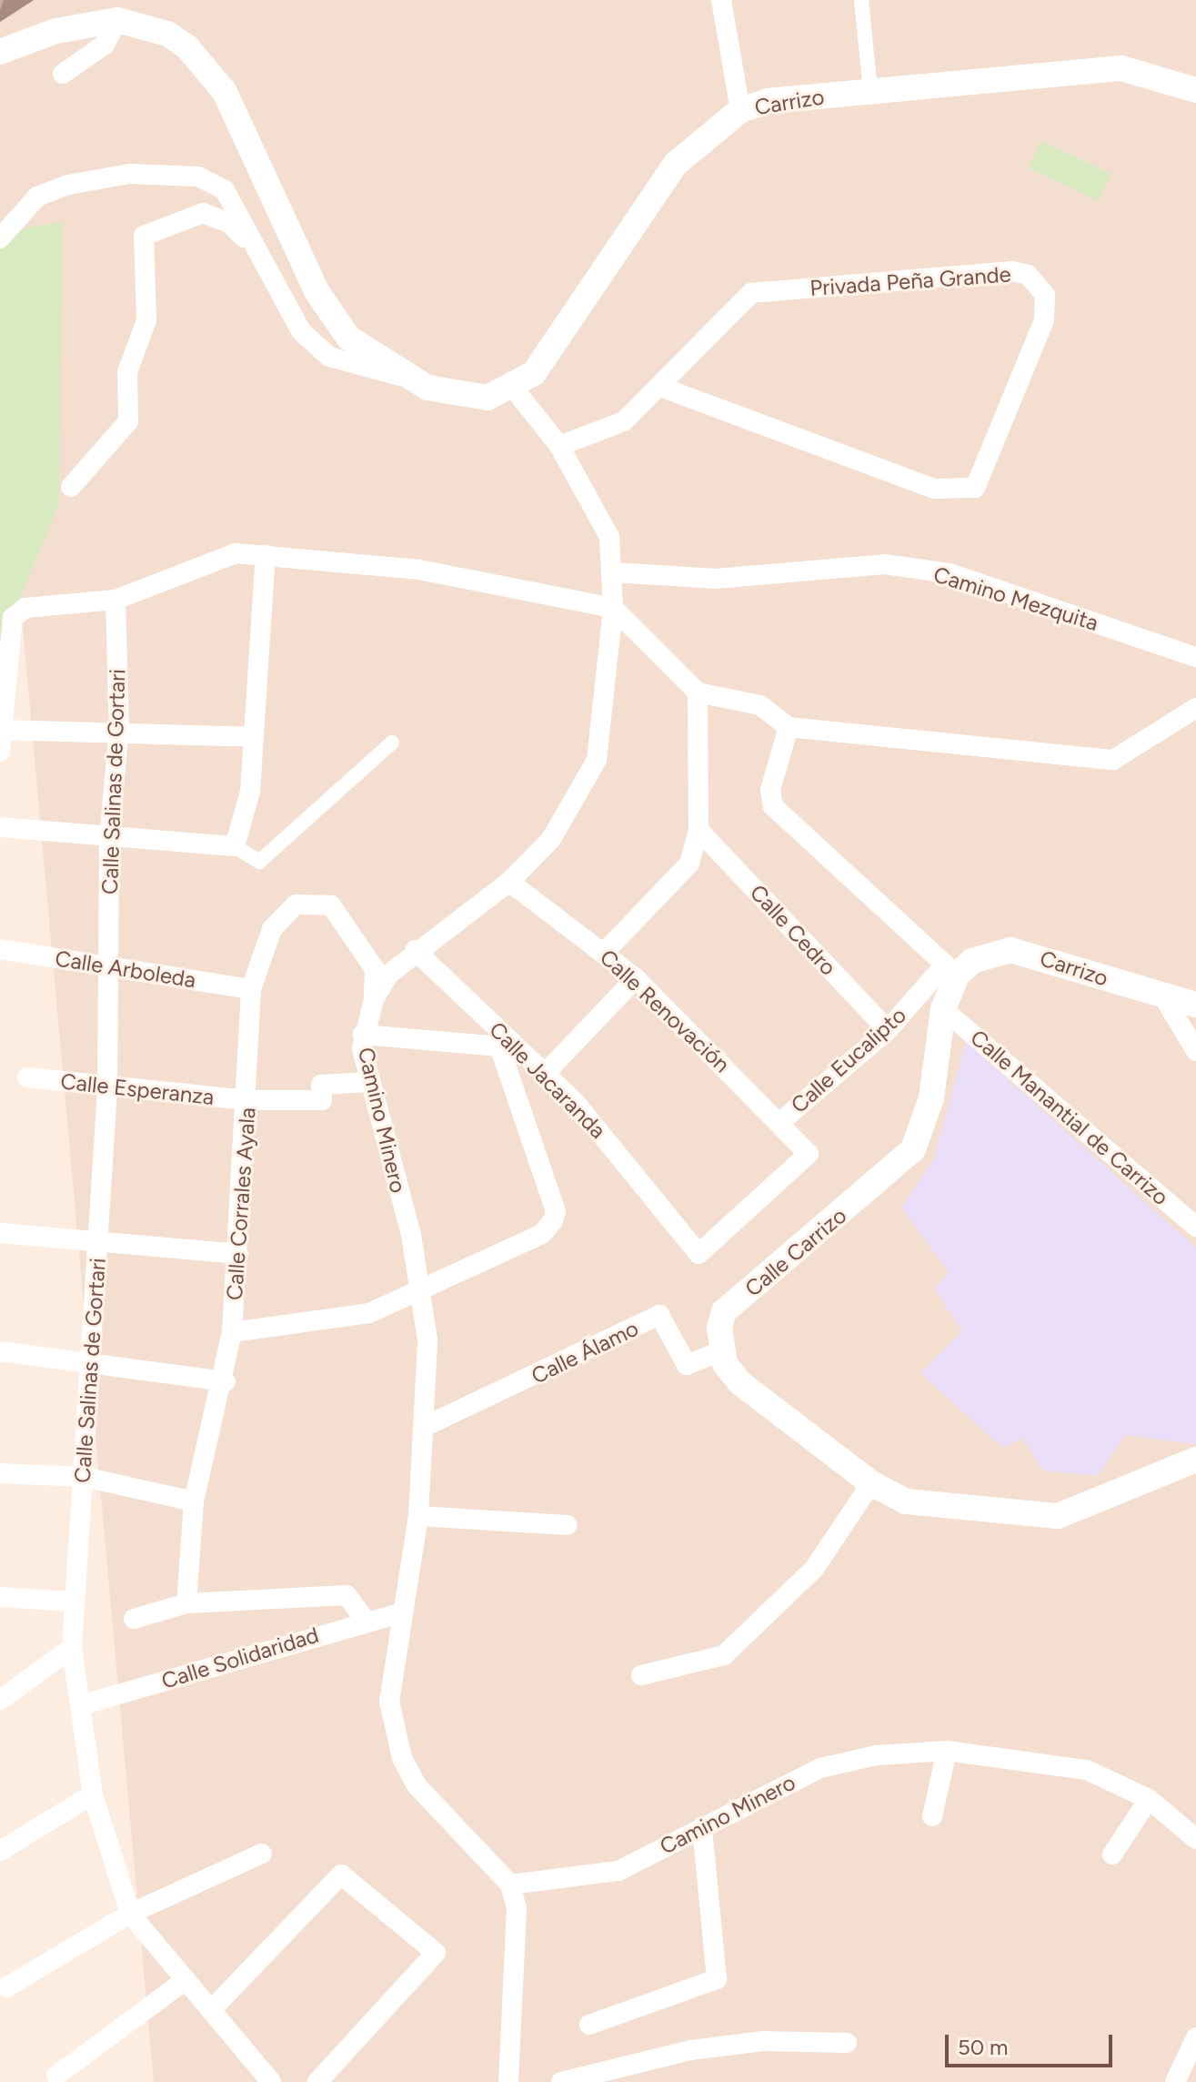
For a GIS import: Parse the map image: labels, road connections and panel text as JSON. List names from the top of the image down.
{
  "streets": {
    "street": [
      "Carrizo",
      "Privada Peña Grande",
      "Camino Mezquita",
      "Calle Salinas de Gortari",
      "Calle Cedro",
      "Calle Arboleda",
      "Calle Renovación",
      "Calle Eucalipto",
      "Calle Jacaranda",
      "Calle Esperanza",
      "Calle Manantial de Carrizo",
      "Camino Minero",
      "Calle Corrales Ayala",
      "Calle Carrizo",
      "Calle Álamo",
      "Calle Solidaridad"
    ]
  },
  "crossings": [
    ["Carrizo", "Calle Eucalipto"],
    ["Carrizo", "Camino Minero"],
    ["Carrizo", "Calle Carrizo"],
    ["Privada Peña Grande", "Camino Minero"],
    ["Camino Mezquita", "Camino Minero"],
    ["Calle Salinas de Gortari", "Calle Arboleda"],
    ["Calle Salinas de Gortari", "Calle Esperanza"],
    ["Calle Salinas de Gortari", "Calle Solidaridad"],
    ["Calle Cedro", "Calle Eucalipto"],
    ["Calle Arboleda", "Calle Corrales Ayala"],
    ["Calle Renovación", "Calle Eucalipto"],
    ["Calle Renovación", "Calle Jacaranda"],
    ["Calle Renovación", "Camino Minero"],
    ["Calle Eucalipto", "Calle Carrizo"],
    ["Calle Jacaranda", "Camino Minero"],
    ["Calle Esperanza", "Camino Minero"],
    ["Calle Esperanza", "Calle Corrales Ayala"],
    ["Calle Manantial de Carrizo", "Calle Carrizo"],
    ["Camino Minero", "Calle Corrales Ayala"],
    ["Camino Minero", "Calle Álamo"],
    ["Camino Minero", "Calle Solidaridad"],
    ["Calle Carrizo", "Calle Álamo"]
  ],
  "scale_bar": "50 m"
}
